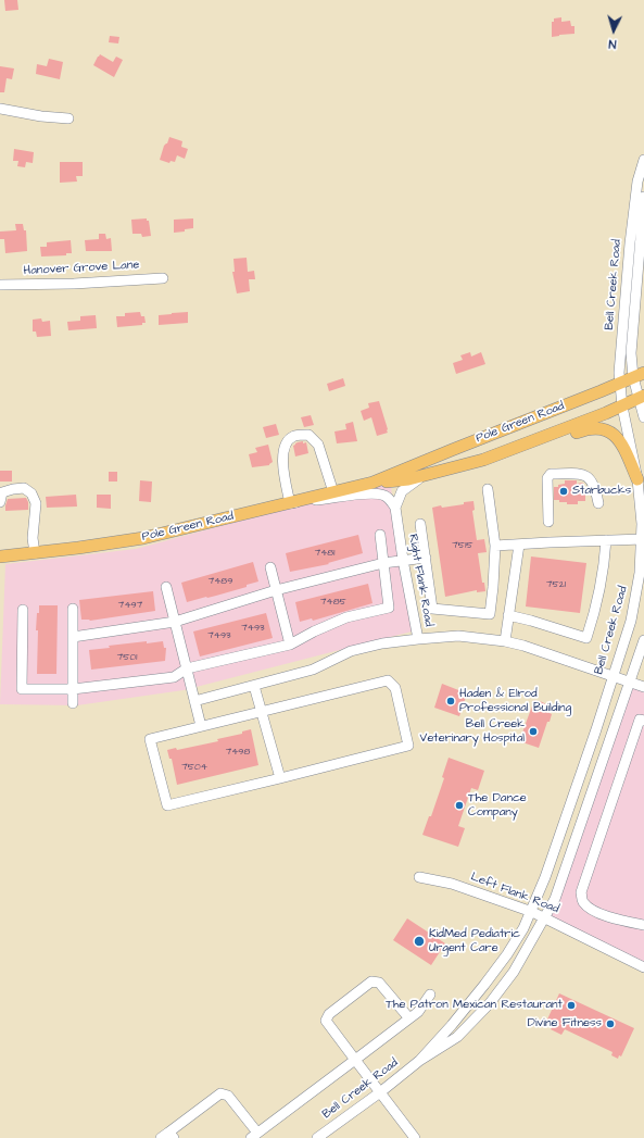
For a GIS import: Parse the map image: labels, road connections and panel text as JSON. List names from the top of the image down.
{
  "streets": {
    "main road": ["Pole Green Road"],
    "street": [
      "Hanover Grove Lane",
      "Bell Creek Road",
      "Right Flank Road",
      "Left Flank Road"
    ]
  },
  "crossings": [
    ["Bell Creek Road", "Pole Green Road"],
    ["Bell Creek Road", "Right Flank Road"],
    ["Bell Creek Road", "Left Flank Road"]
  ],
  "places": [
    "Starbucks",
    "Haden & Elrod Professional Building",
    "Bell Creek Veterinary Hospital",
    "The Dance Company",
    "KidMed Pediatric Urgent Care",
    "The Patron Mexican Restaurant",
    "Divine Fitness"
  ],
  "house_numbers": [
    "7515",
    "7481",
    "7489",
    "7521",
    "7485",
    "7497",
    "7493",
    "7493",
    "7501",
    "7498",
    "7504"
  ],
  "north": "bottom"
}
